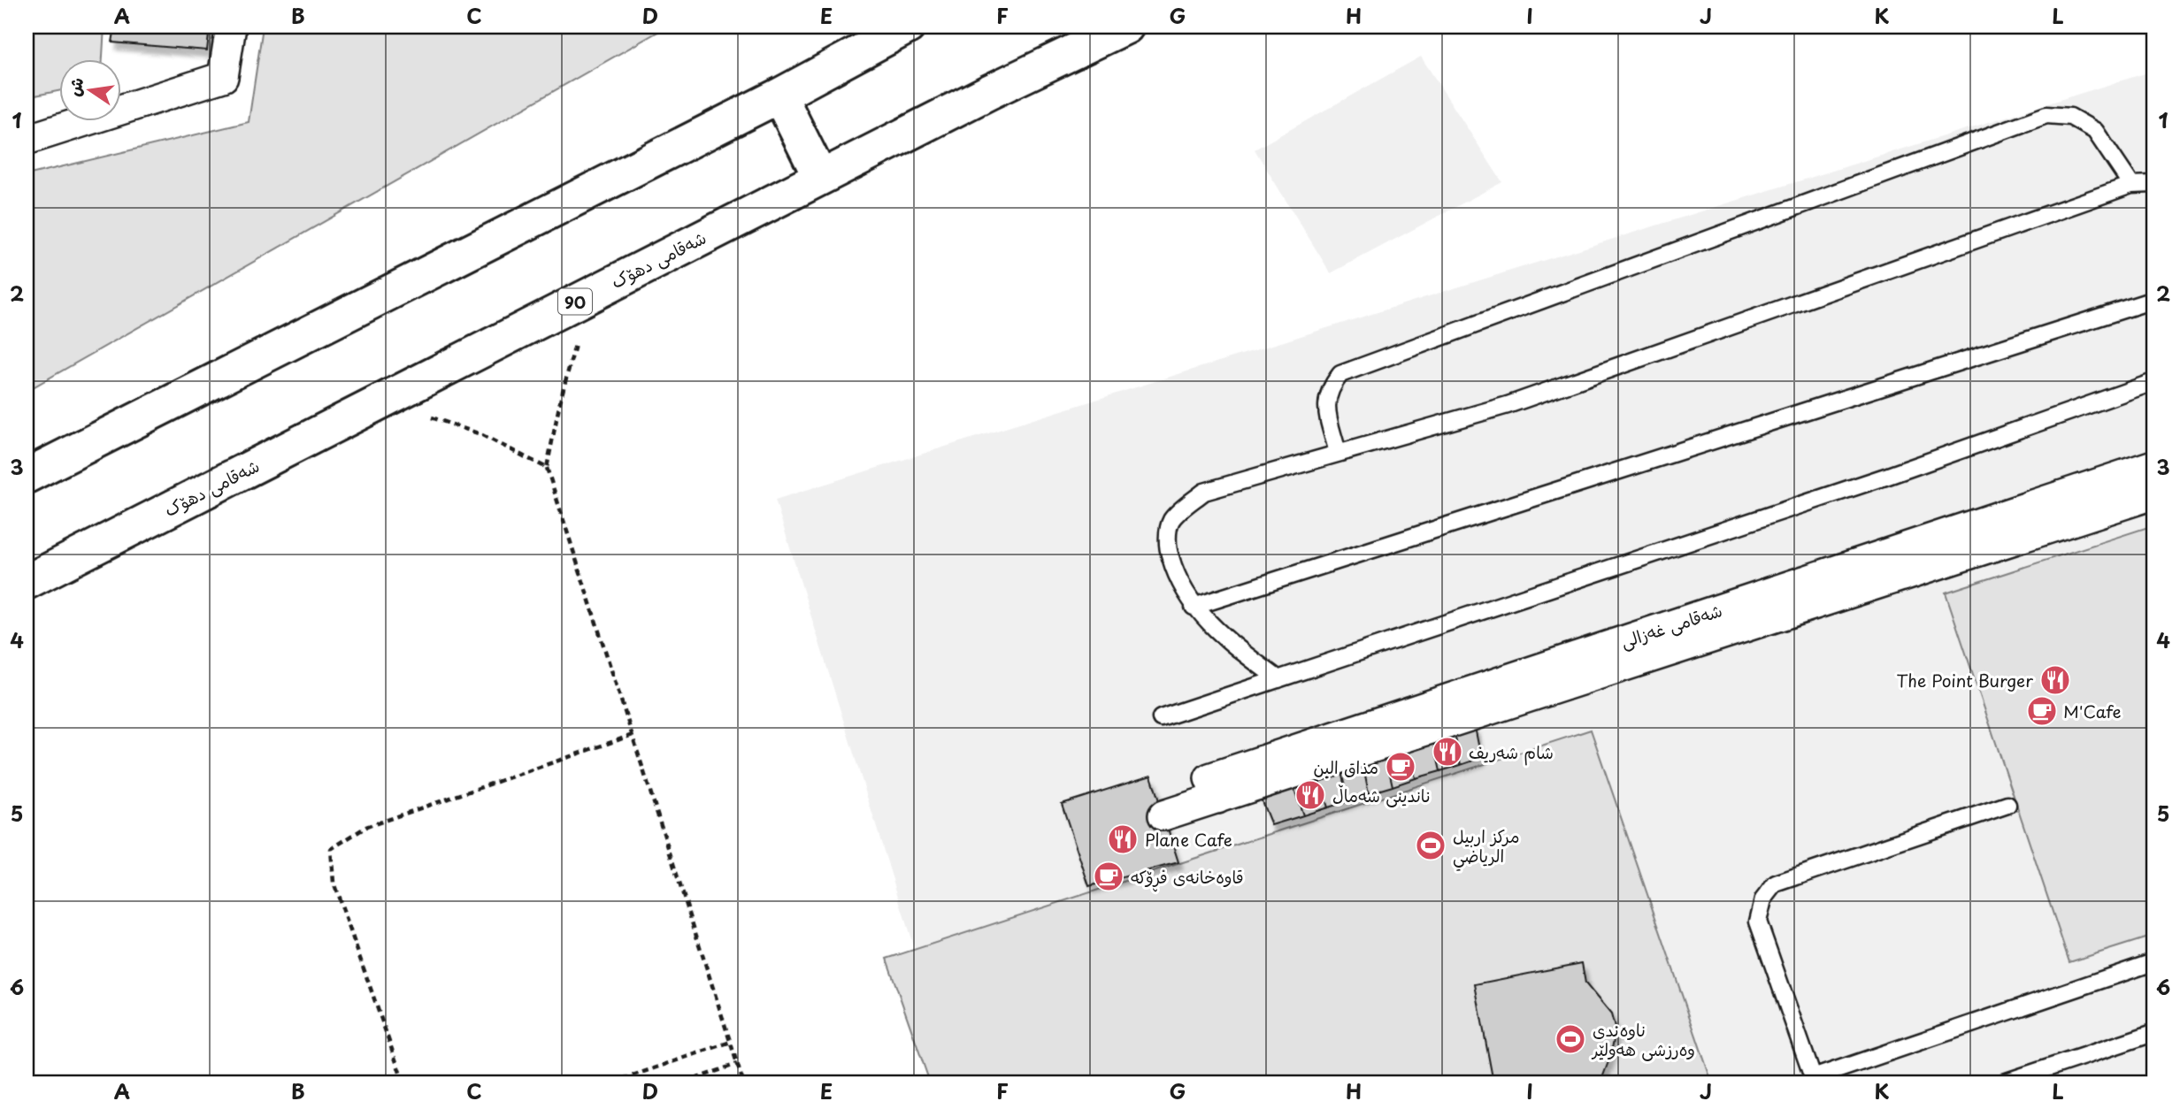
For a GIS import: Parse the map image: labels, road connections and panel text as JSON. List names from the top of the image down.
{
  "streets": {
    "highway": ["شەقامی دهۆک", "90"],
    "street": ["شەقامی غەزالی"]
  },
  "places": {
    "restaurant": [
      "The Point Burger",
      "شام شەریف",
      "ناندینی شەماڵ",
      "Plane Cafe"
    ],
    "cafe": ["M'Cafe", "مذاق البن", "قاوەخانەی فڕۆکە"],
    "sports": ["مركز اربيل الرياضي", "ناوەندی وەرزشی هەولێر"]
  },
  "north": "left",
  "grid": {
    "columns": [
      "A",
      "B",
      "C",
      "D",
      "E",
      "F",
      "G",
      "H",
      "I",
      "J",
      "K",
      "L"
    ],
    "rows": [
      "1",
      "2",
      "3",
      "4",
      "5",
      "6"
    ]
  }
}
